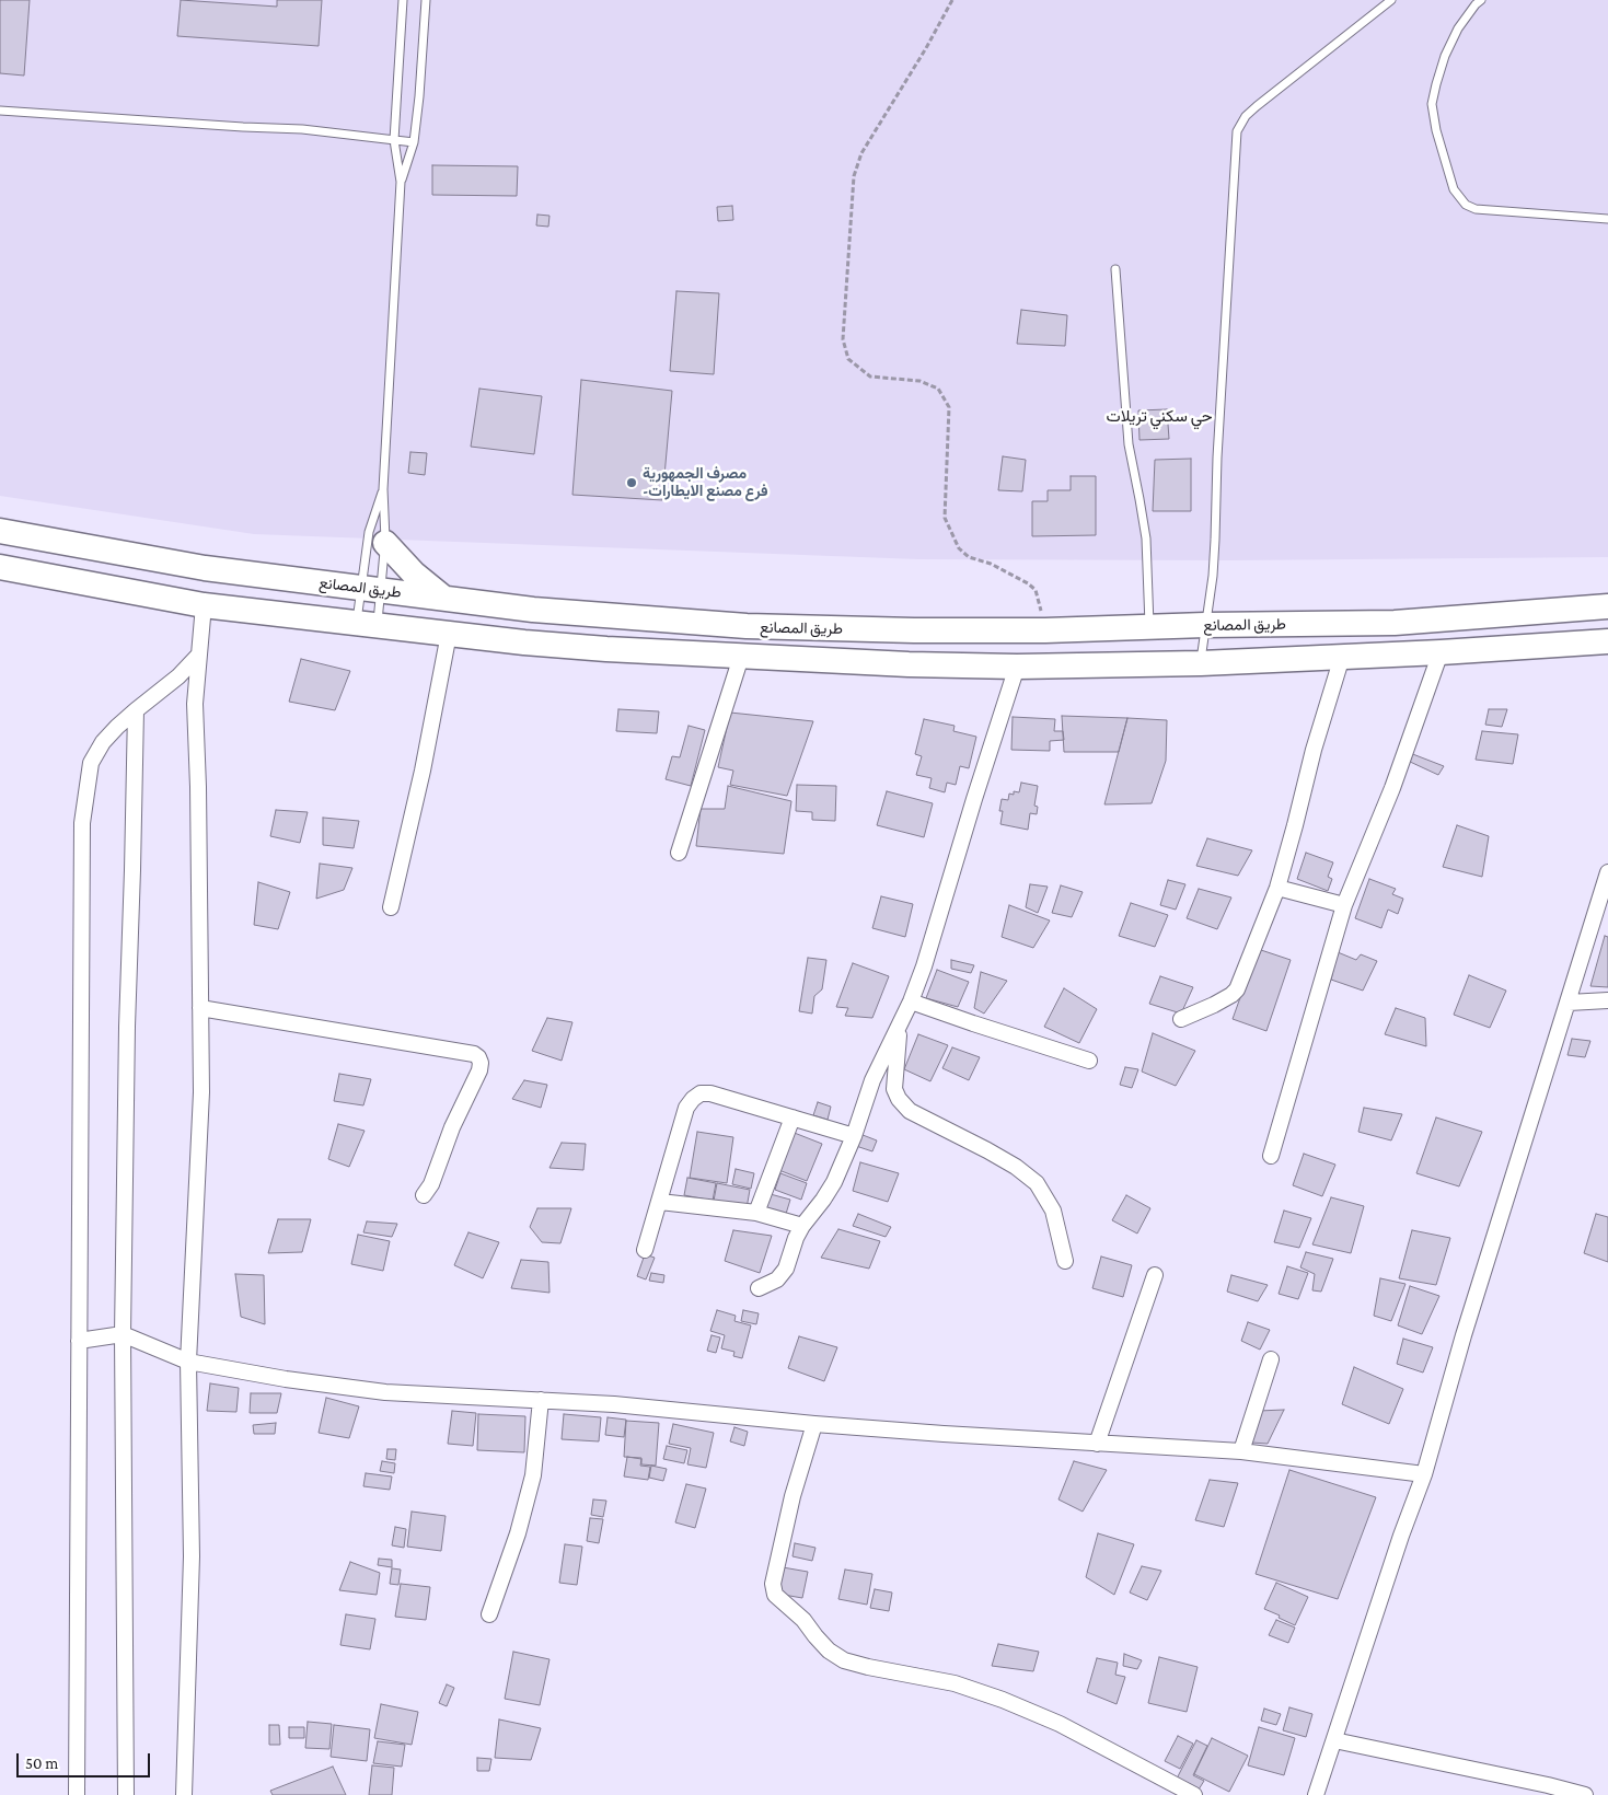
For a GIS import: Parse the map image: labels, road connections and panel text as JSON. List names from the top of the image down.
{
  "streets": {
    "main road": ["طريق المصانع"]
  },
  "districts": ["حي سكني تريلات"],
  "places": ["مصرف الجمهورية -فرع مصنع الايطارات"],
  "scale_bar": "50 m"
}
